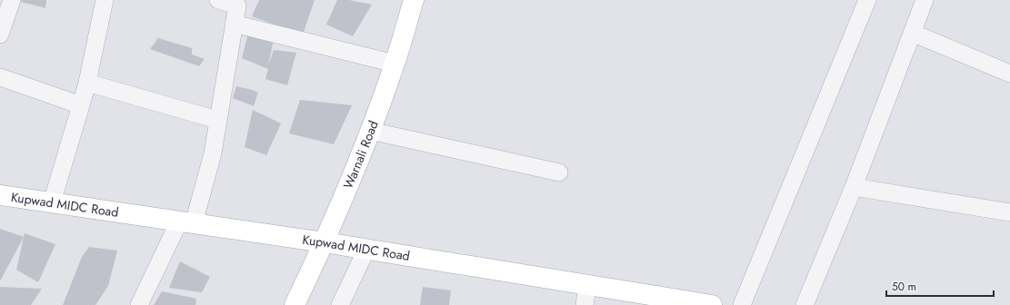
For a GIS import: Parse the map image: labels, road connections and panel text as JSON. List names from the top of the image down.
{
  "streets": {
    "main road": ["Warnali Road", "Kupwad MIDC Road"]
  },
  "crossings": [
    ["Warnali Road", "Kupwad MIDC Road"]
  ],
  "scale_bar": "50 m"
}
